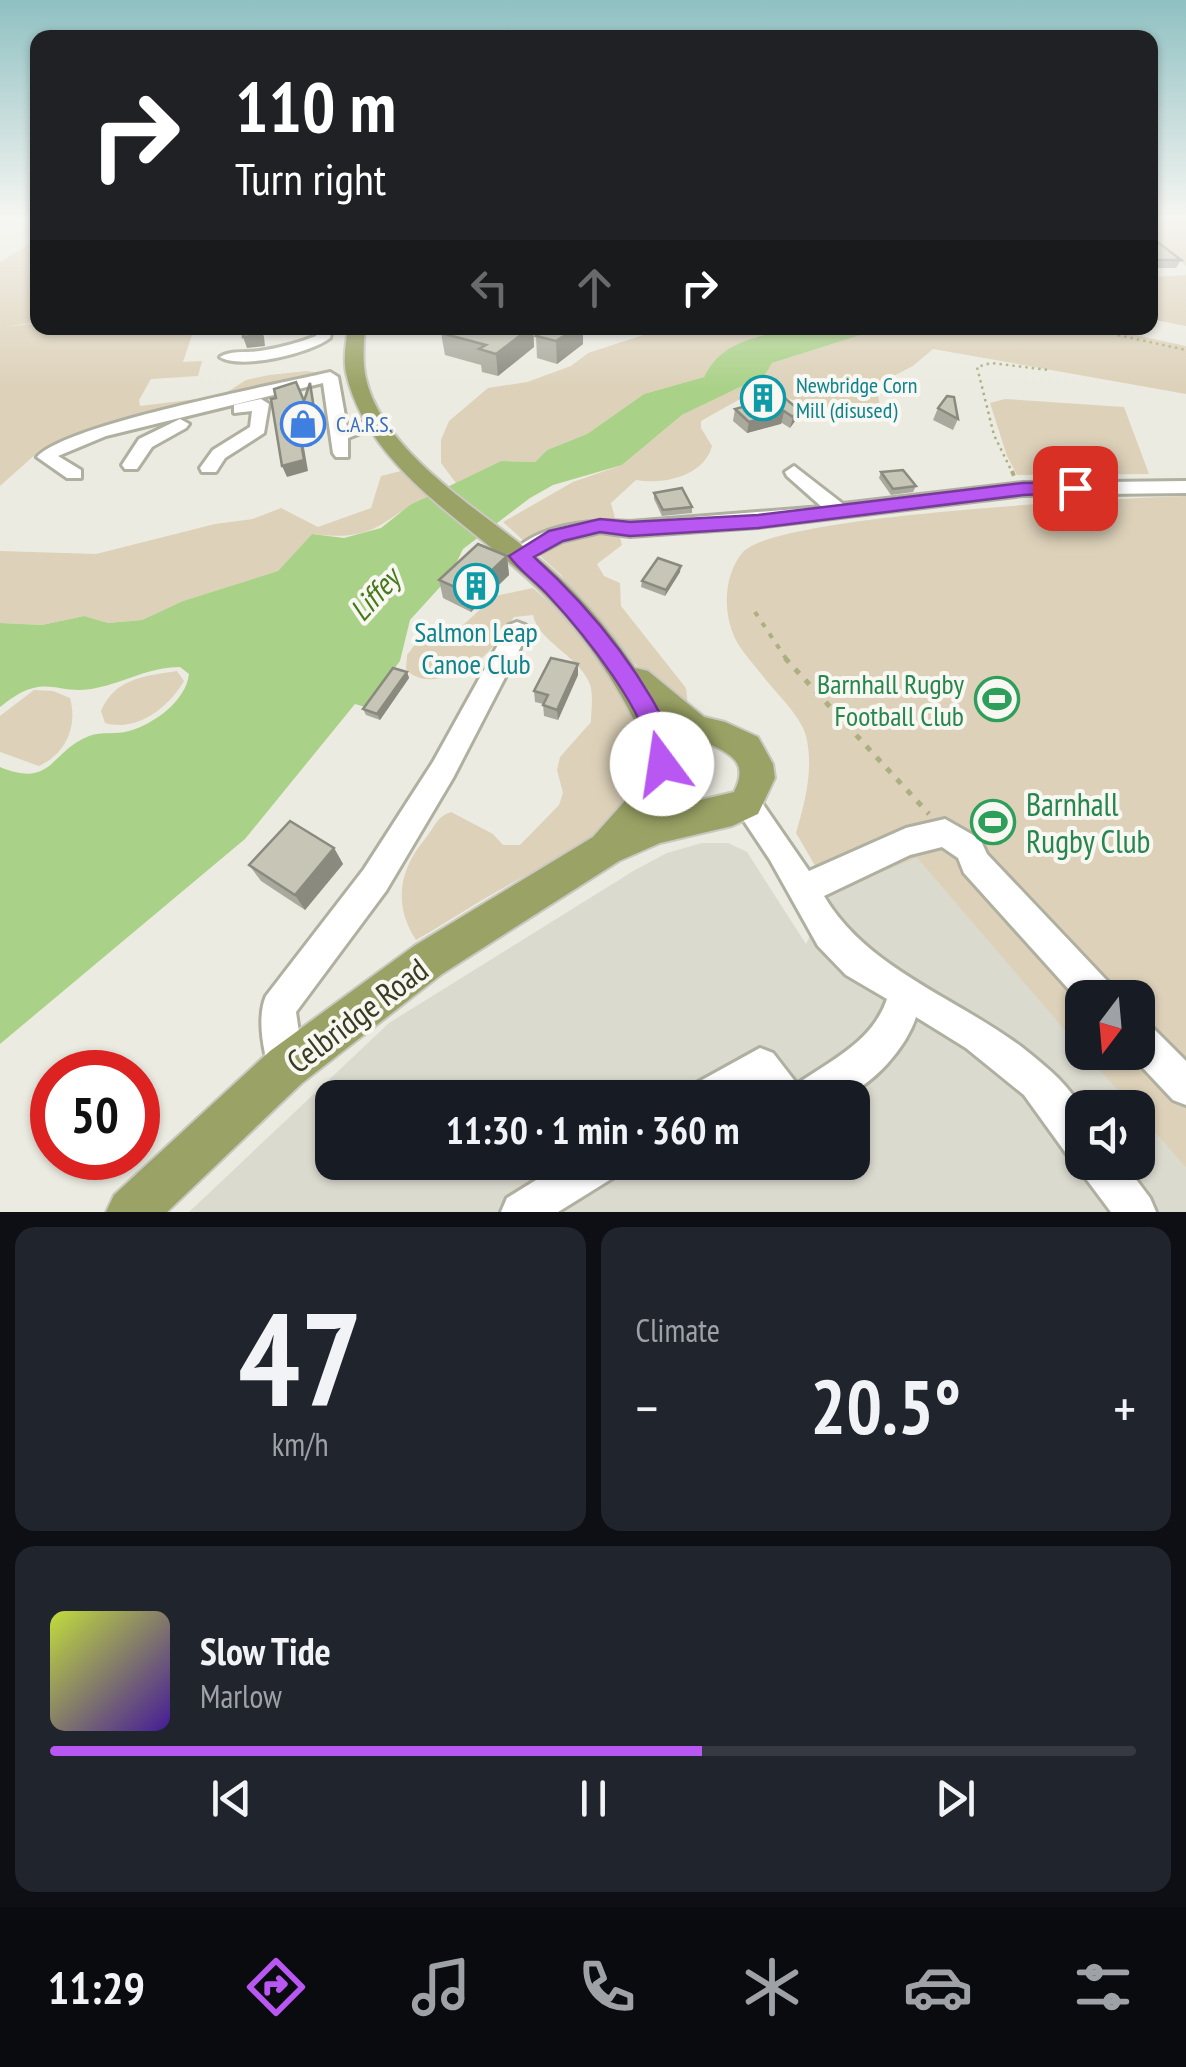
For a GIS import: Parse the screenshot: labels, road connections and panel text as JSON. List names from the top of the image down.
{
  "streets": {
    "main road": ["Celbridge Road"]
  },
  "water": ["Liffey"],
  "places": {
    "building": ["Newbridge Corn Mill (disused)", "Salmon Leap Canoe Club"],
    "shop": ["C.A.R.S."],
    "sports": ["Barnhall Rugby Football Club", "Barnhall Rugby Club"]
  },
  "north": "bottom",
  "page": {
    "turn": ["110 m", "Turn right"],
    "limit": "50",
    "trip": "11:30 · 1 min · 360 m",
    "tile": [
      ["47", "km/h"],
      "Climate"
    ],
    "heat": ["−", "20.5°", "+"],
    "song": ["Slow Tide", "Marlow"],
    "tabs": "11:29"
  }
}
